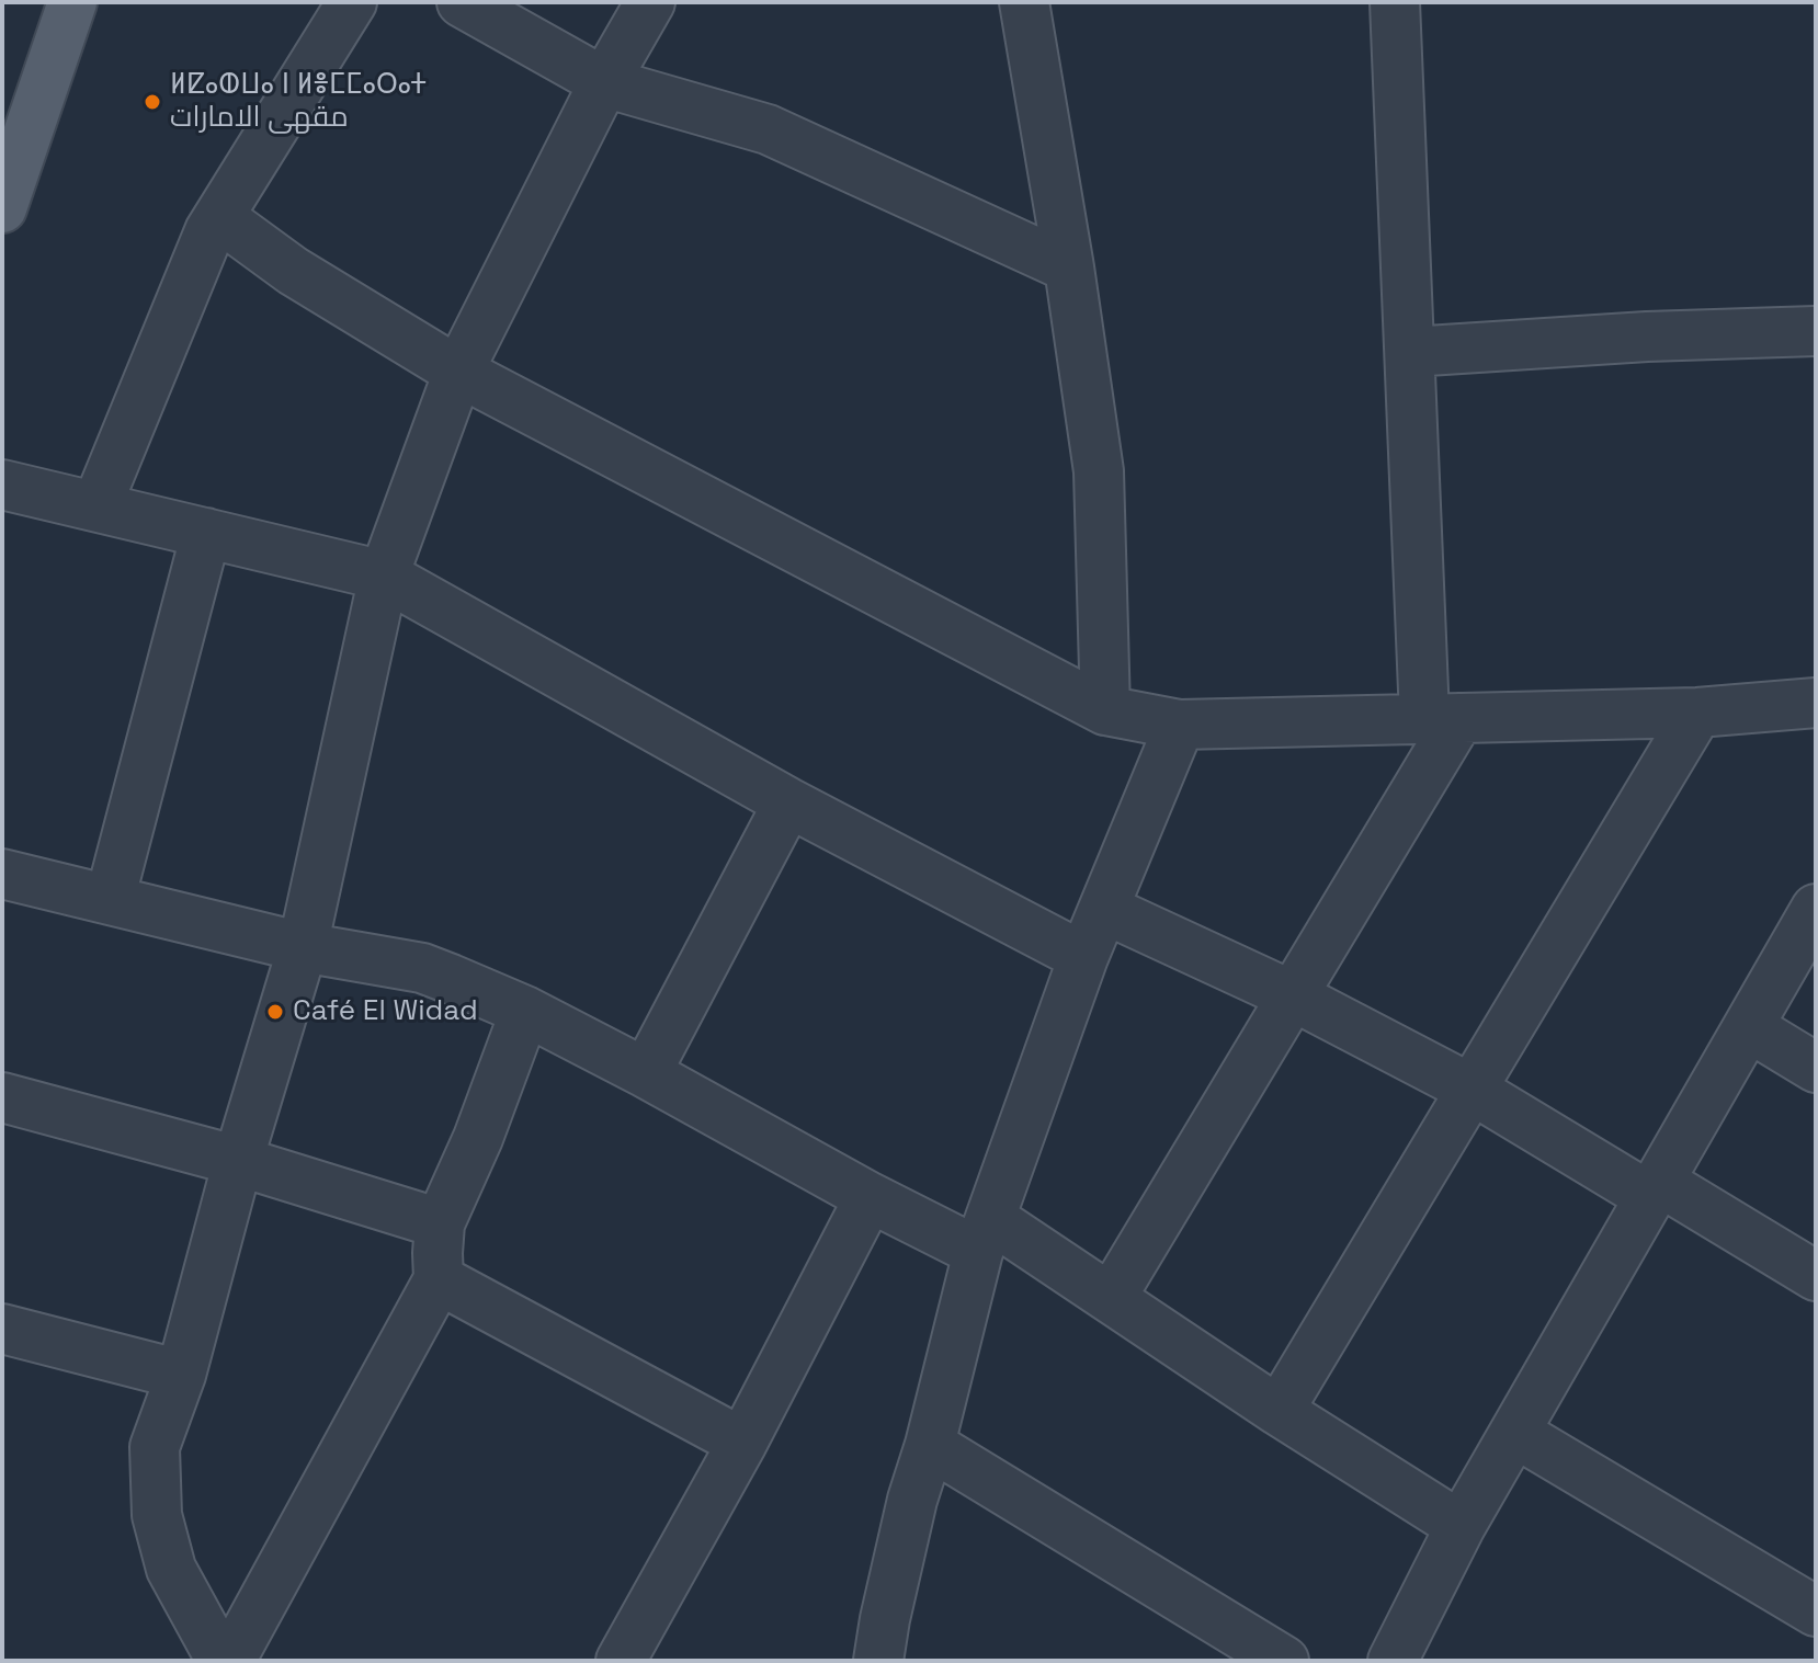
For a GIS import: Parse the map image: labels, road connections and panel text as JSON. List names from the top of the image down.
{
  "places": ["ⵍⵇⴰⵀⵡⴰ ⵏ ⵍⴻⵎⵎⴰⵔⴰⵜ مقهى الامارات", "Café El Widad"]
}
